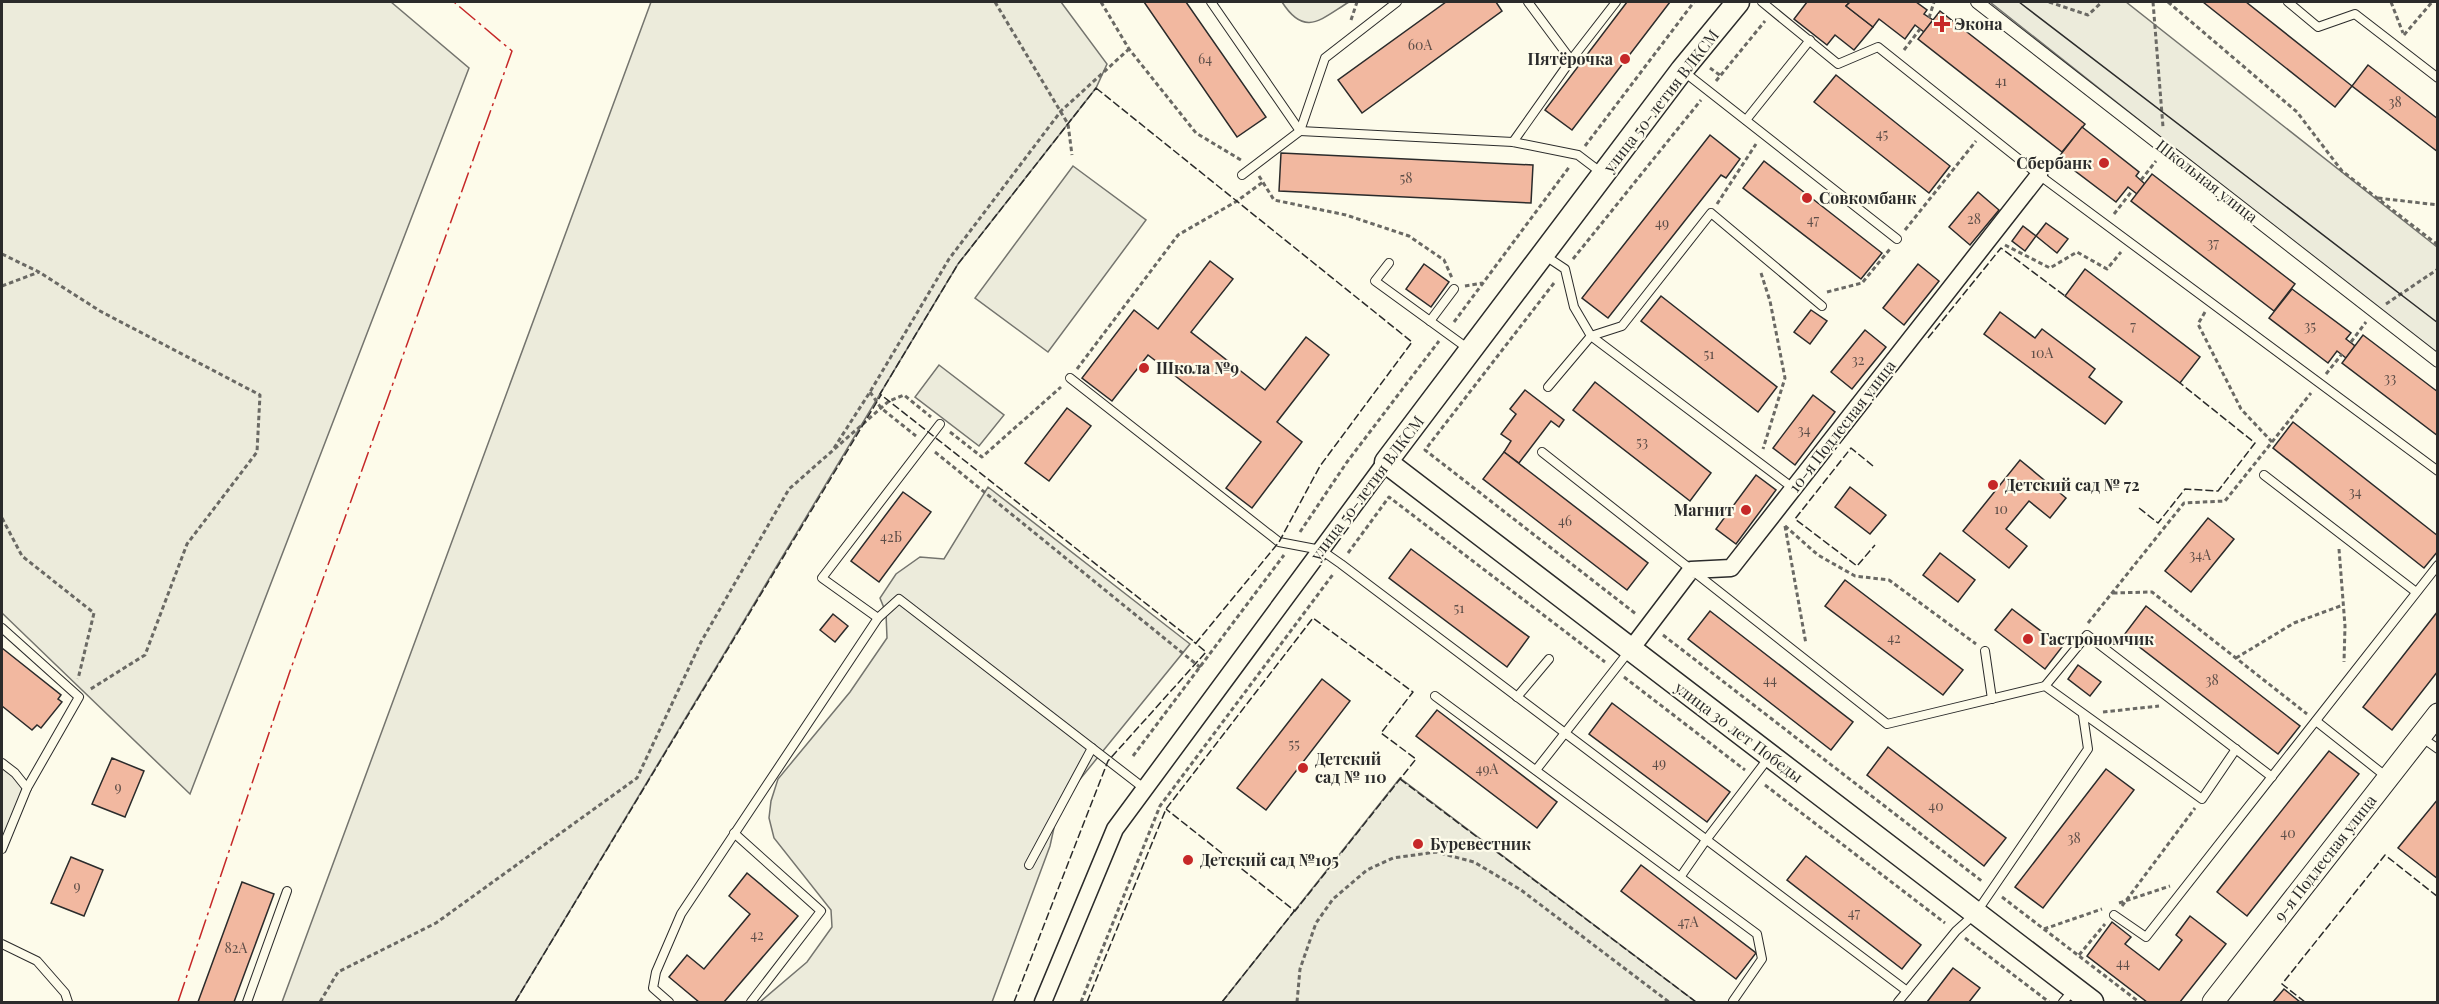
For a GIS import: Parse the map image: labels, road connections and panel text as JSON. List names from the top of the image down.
{
  "streets": {
    "main road": ["улица 50-летия ВЛКСМ", "улица 30 лет Победы"],
    "street": ["Школьная улица", "10-я Подлесная улица", "9-я Подлесная улица"]
  },
  "crossings": [
    ["улица 50-летия ВЛКСМ", "улица 30 лет Победы"]
  ],
  "places": {
    "health": ["Экона"],
    "other": [
      "Пятёрочка",
      "Сбербанк",
      "Совкомбанк",
      "Школа №9",
      "Детский сад № 72",
      "Магнит",
      "Гастрономчик",
      "Детский сад № 110",
      "Буревестник",
      "Детский сад №105"
    ]
  },
  "house_numbers": [
    "60А",
    "64",
    "41",
    "38",
    "45",
    "58",
    "28",
    "47",
    "49",
    "37",
    "7",
    "35",
    "10А",
    "51",
    "32",
    "33",
    "34",
    "53",
    "34",
    "10",
    "46",
    "42Б",
    "34А",
    "51",
    "42",
    "44",
    "38",
    "55",
    "49",
    "49А",
    "9",
    "40",
    "40",
    "38",
    "9",
    "47",
    "47А",
    "42",
    "82А",
    "44"
  ]
}
